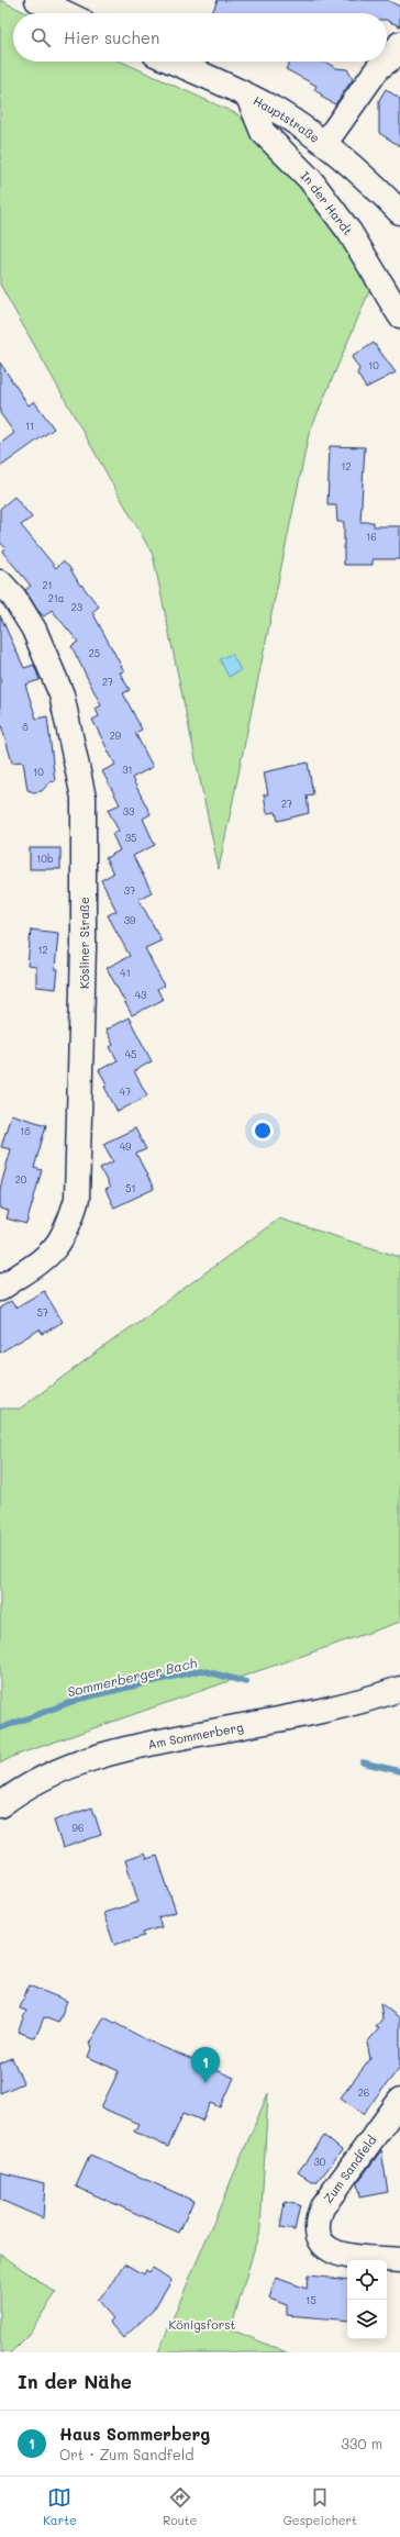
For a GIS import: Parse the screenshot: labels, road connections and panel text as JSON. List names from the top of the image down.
{
  "streets": {
    "street": [
      "Hauptstraße",
      "In der Hardt",
      "Kösliner Straße",
      "Am Sommerberg",
      "Zum Sandfeld"
    ]
  },
  "crossings": [
    ["Hauptstraße", "In der Hardt"]
  ],
  "water": ["Sommerberger Bach"],
  "parks": ["Königsforst"],
  "house_numbers": [
    "10",
    "11",
    "12",
    "16",
    "21",
    "21a",
    "23",
    "25",
    "27",
    "8",
    "29",
    "31",
    "10",
    "27",
    "33",
    "35",
    "10b",
    "37",
    "39",
    "12",
    "41",
    "43",
    "45",
    "47",
    "18",
    "49",
    "20",
    "51",
    "57",
    "96",
    "26",
    "30",
    "15"
  ],
  "page": {
    "search": "Hier suchen",
    "pins": "1",
    "heading": "In der Nähe",
    "list": [
      {
        "mark": "1",
        "name": "Haus Sommerberg",
        "note": "Ort · Zum Sandfeld",
        "value": "330 m"
      }
    ],
    "nav": ["Karte", "Route", "Gespeichert"]
  }
}
